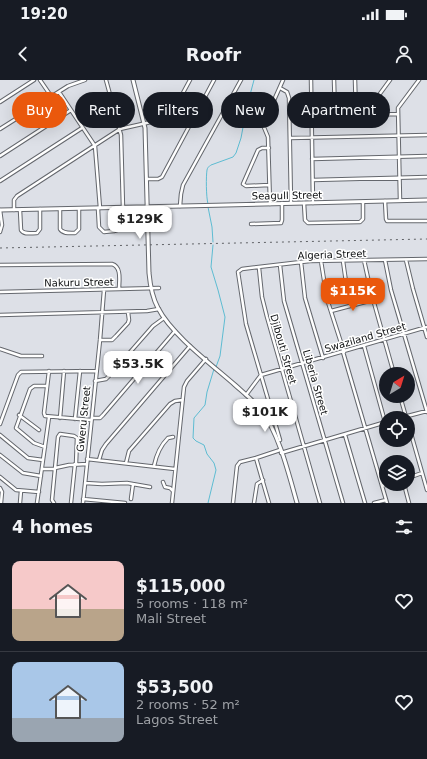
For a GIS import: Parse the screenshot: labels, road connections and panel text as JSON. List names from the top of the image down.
{
  "streets": {
    "street": [
      "Seagull Street",
      "Algeria Street",
      "Nakuru Street",
      "Swaziland Street",
      "Djibouti Street",
      "Liberia Street",
      "Gweru Street"
    ]
  },
  "crossings": [
    ["Algeria Street", "Swaziland Street"],
    ["Algeria Street", "Djibouti Street"],
    ["Algeria Street", "Liberia Street"],
    ["Nakuru Street", "Gweru Street"],
    ["Swaziland Street", "Djibouti Street"],
    ["Swaziland Street", "Liberia Street"]
  ],
  "north": "top right",
  "page": {
    "status": "19:20",
    "header": "Roofr",
    "chip": [
      "Buy",
      "Rent",
      "Filters",
      "New",
      "Apartment"
    ],
    "price": [
      "$129K",
      "$115K",
      "$53.5K",
      "$101K"
    ],
    "heading": "4 homes",
    "list": [
      {
        "name": "$115,000",
        "note": "5 rooms · 118 m² · Mali Street"
      },
      {
        "name": "$53,500",
        "note": "2 rooms · 52 m² · Lagos Street"
      }
    ]
  }
}
